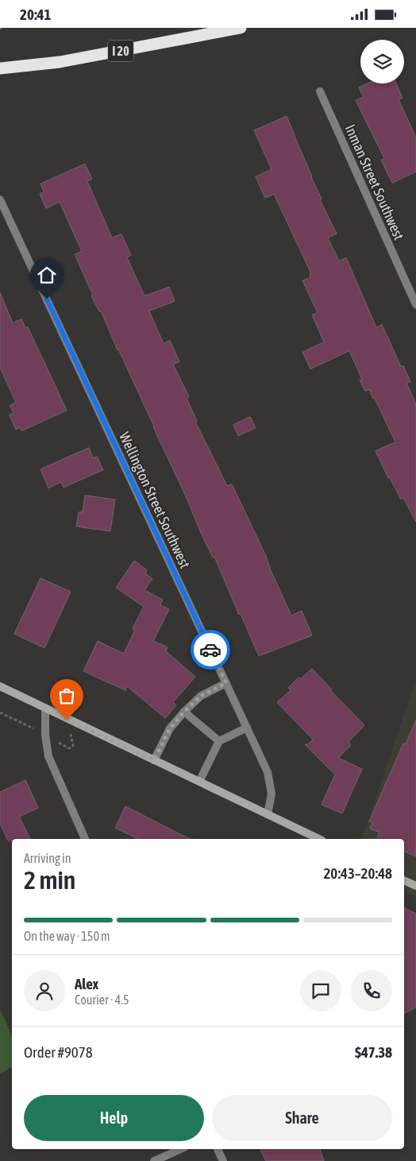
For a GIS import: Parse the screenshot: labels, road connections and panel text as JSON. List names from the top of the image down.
{
  "streets": {
    "highway": ["I 20"],
    "street": ["Inman Street Southwest", "Wellington Street Southwest"]
  },
  "page": {
    "status": "20:41",
    "heading": ["2 min", "Arriving in", "20:43–20:48"],
    "panel": [
      "Alex",
      "Courier · 4.5",
      "Order #9078",
      "$47.38"
    ],
    "bar": "On the way · 150 m",
    "buttons": ["Help", "Share"]
  }
}
